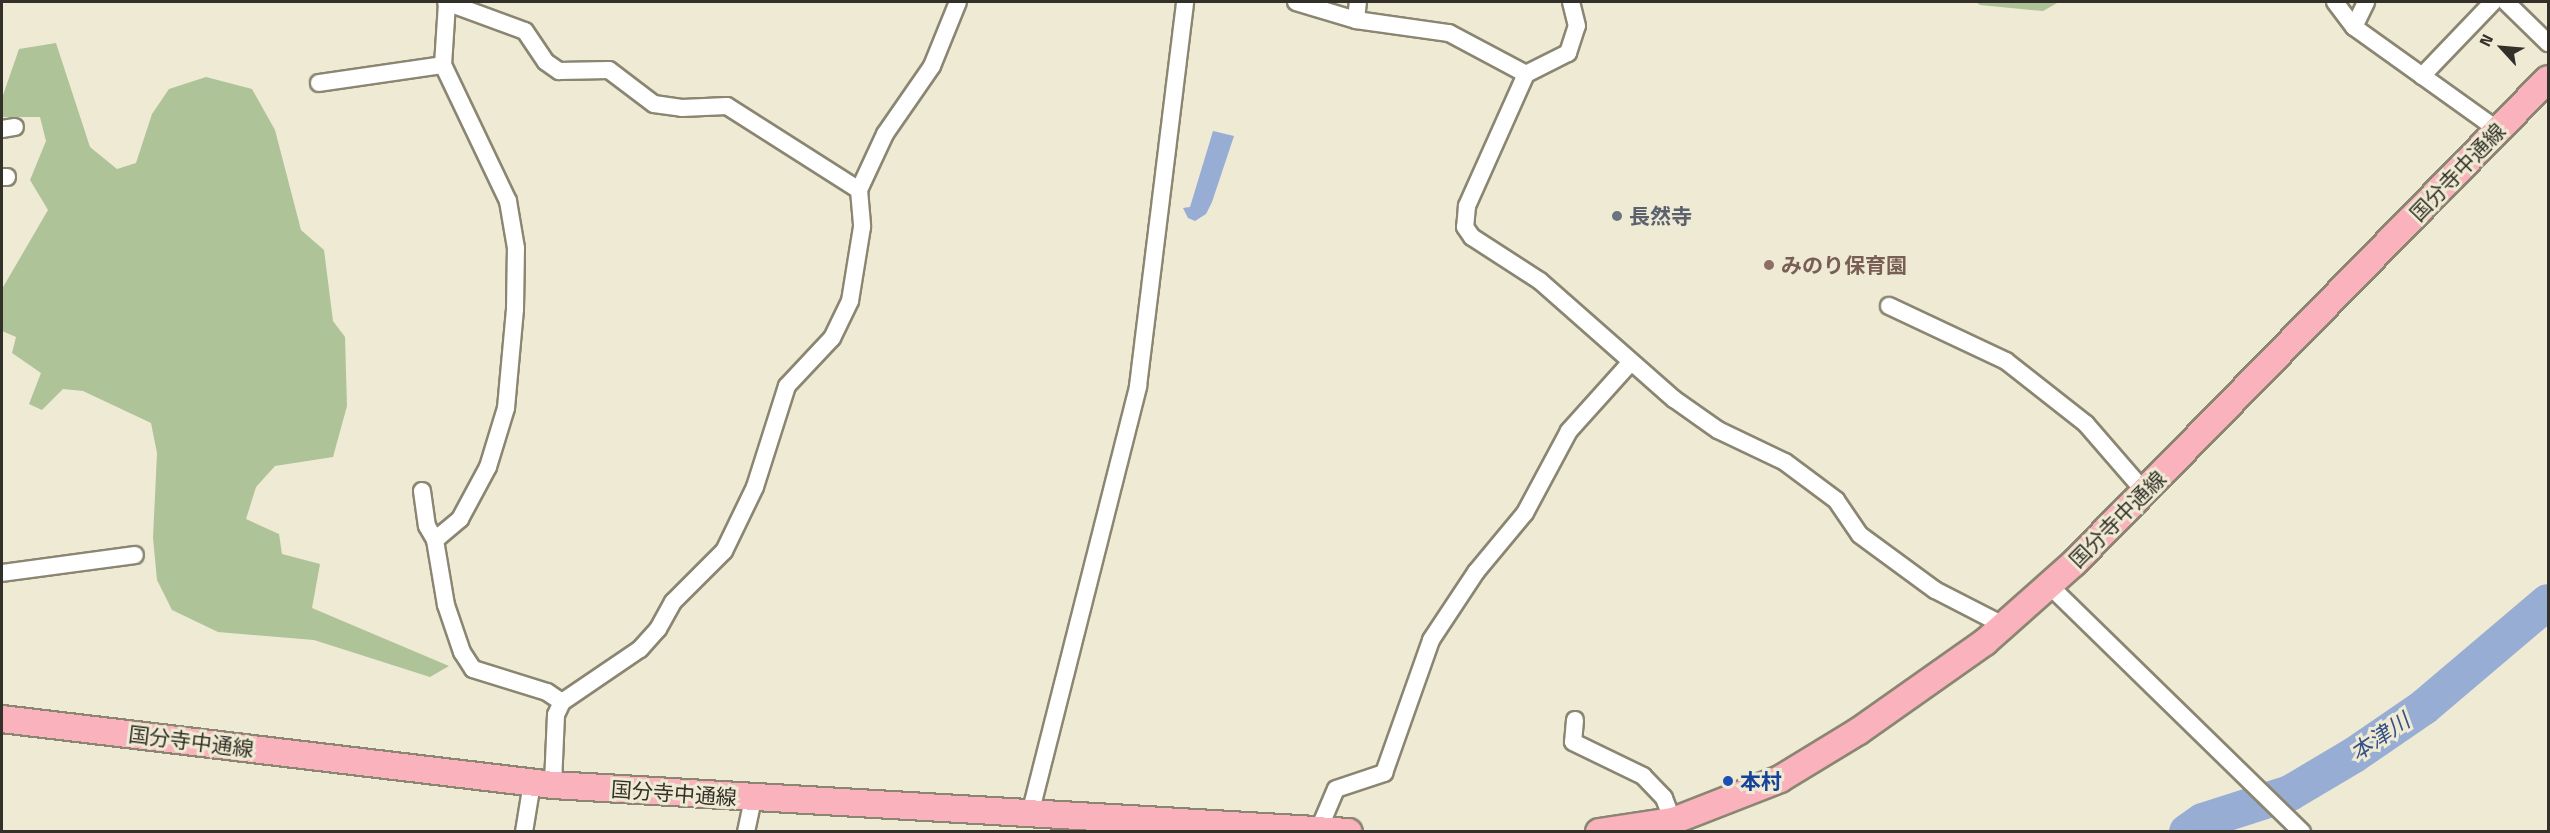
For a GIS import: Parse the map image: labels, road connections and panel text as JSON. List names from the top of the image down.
{
  "streets": {
    "main road": ["国分寺中通線"]
  },
  "water": ["本津川"],
  "places": ["長然寺", "みのり保育園", "本村"],
  "north": "top left"
}
